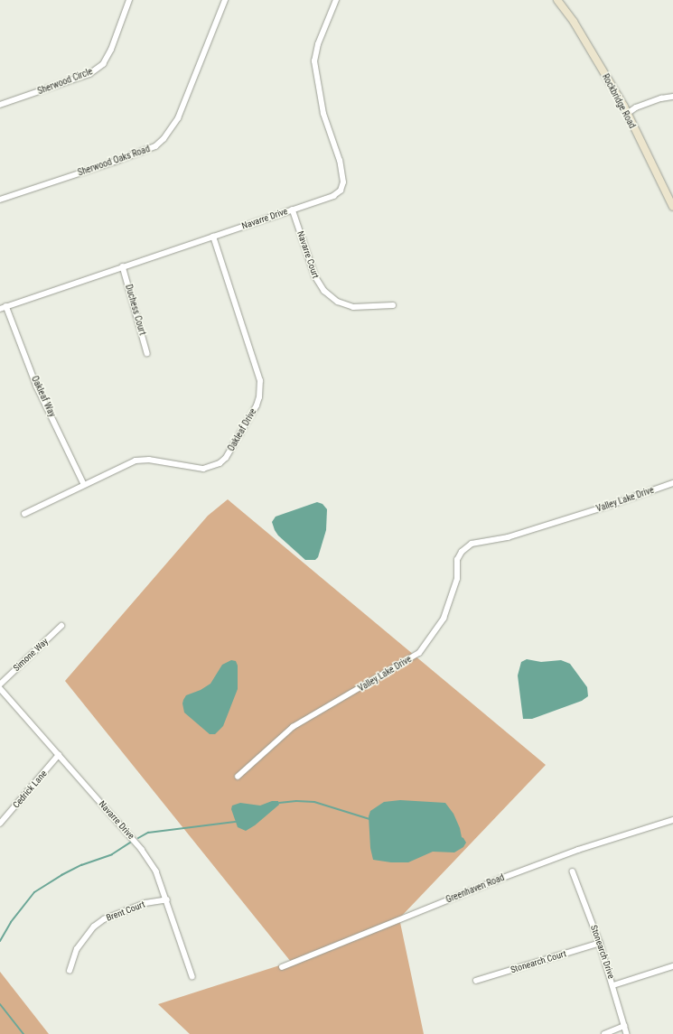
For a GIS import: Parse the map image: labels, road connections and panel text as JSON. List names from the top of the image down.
{
  "streets": {
    "main road": ["Rockbridge Road"],
    "street": [
      "Sherwood Circle",
      "Sherwood Oaks Road",
      "Navarre Drive",
      "Navarre Court",
      "Duchess Court",
      "Oakleaf Way",
      "Oakleaf Drive",
      "Valley Lake Drive",
      "Simone Way",
      "Cedrick Lane",
      "Greenhaven Road",
      "Brent Court",
      "Stonearch Drive",
      "Stonearch Court"
    ]
  },
  "crossings": [
    ["Navarre Drive", "Navarre Court"],
    ["Navarre Drive", "Duchess Court"],
    ["Navarre Drive", "Oakleaf Way"],
    ["Navarre Drive", "Oakleaf Drive"],
    ["Navarre Drive", "Cedrick Lane"],
    ["Navarre Drive", "Brent Court"],
    ["Oakleaf Way", "Oakleaf Drive"],
    ["Stonearch Drive", "Stonearch Court"]
  ]
}
